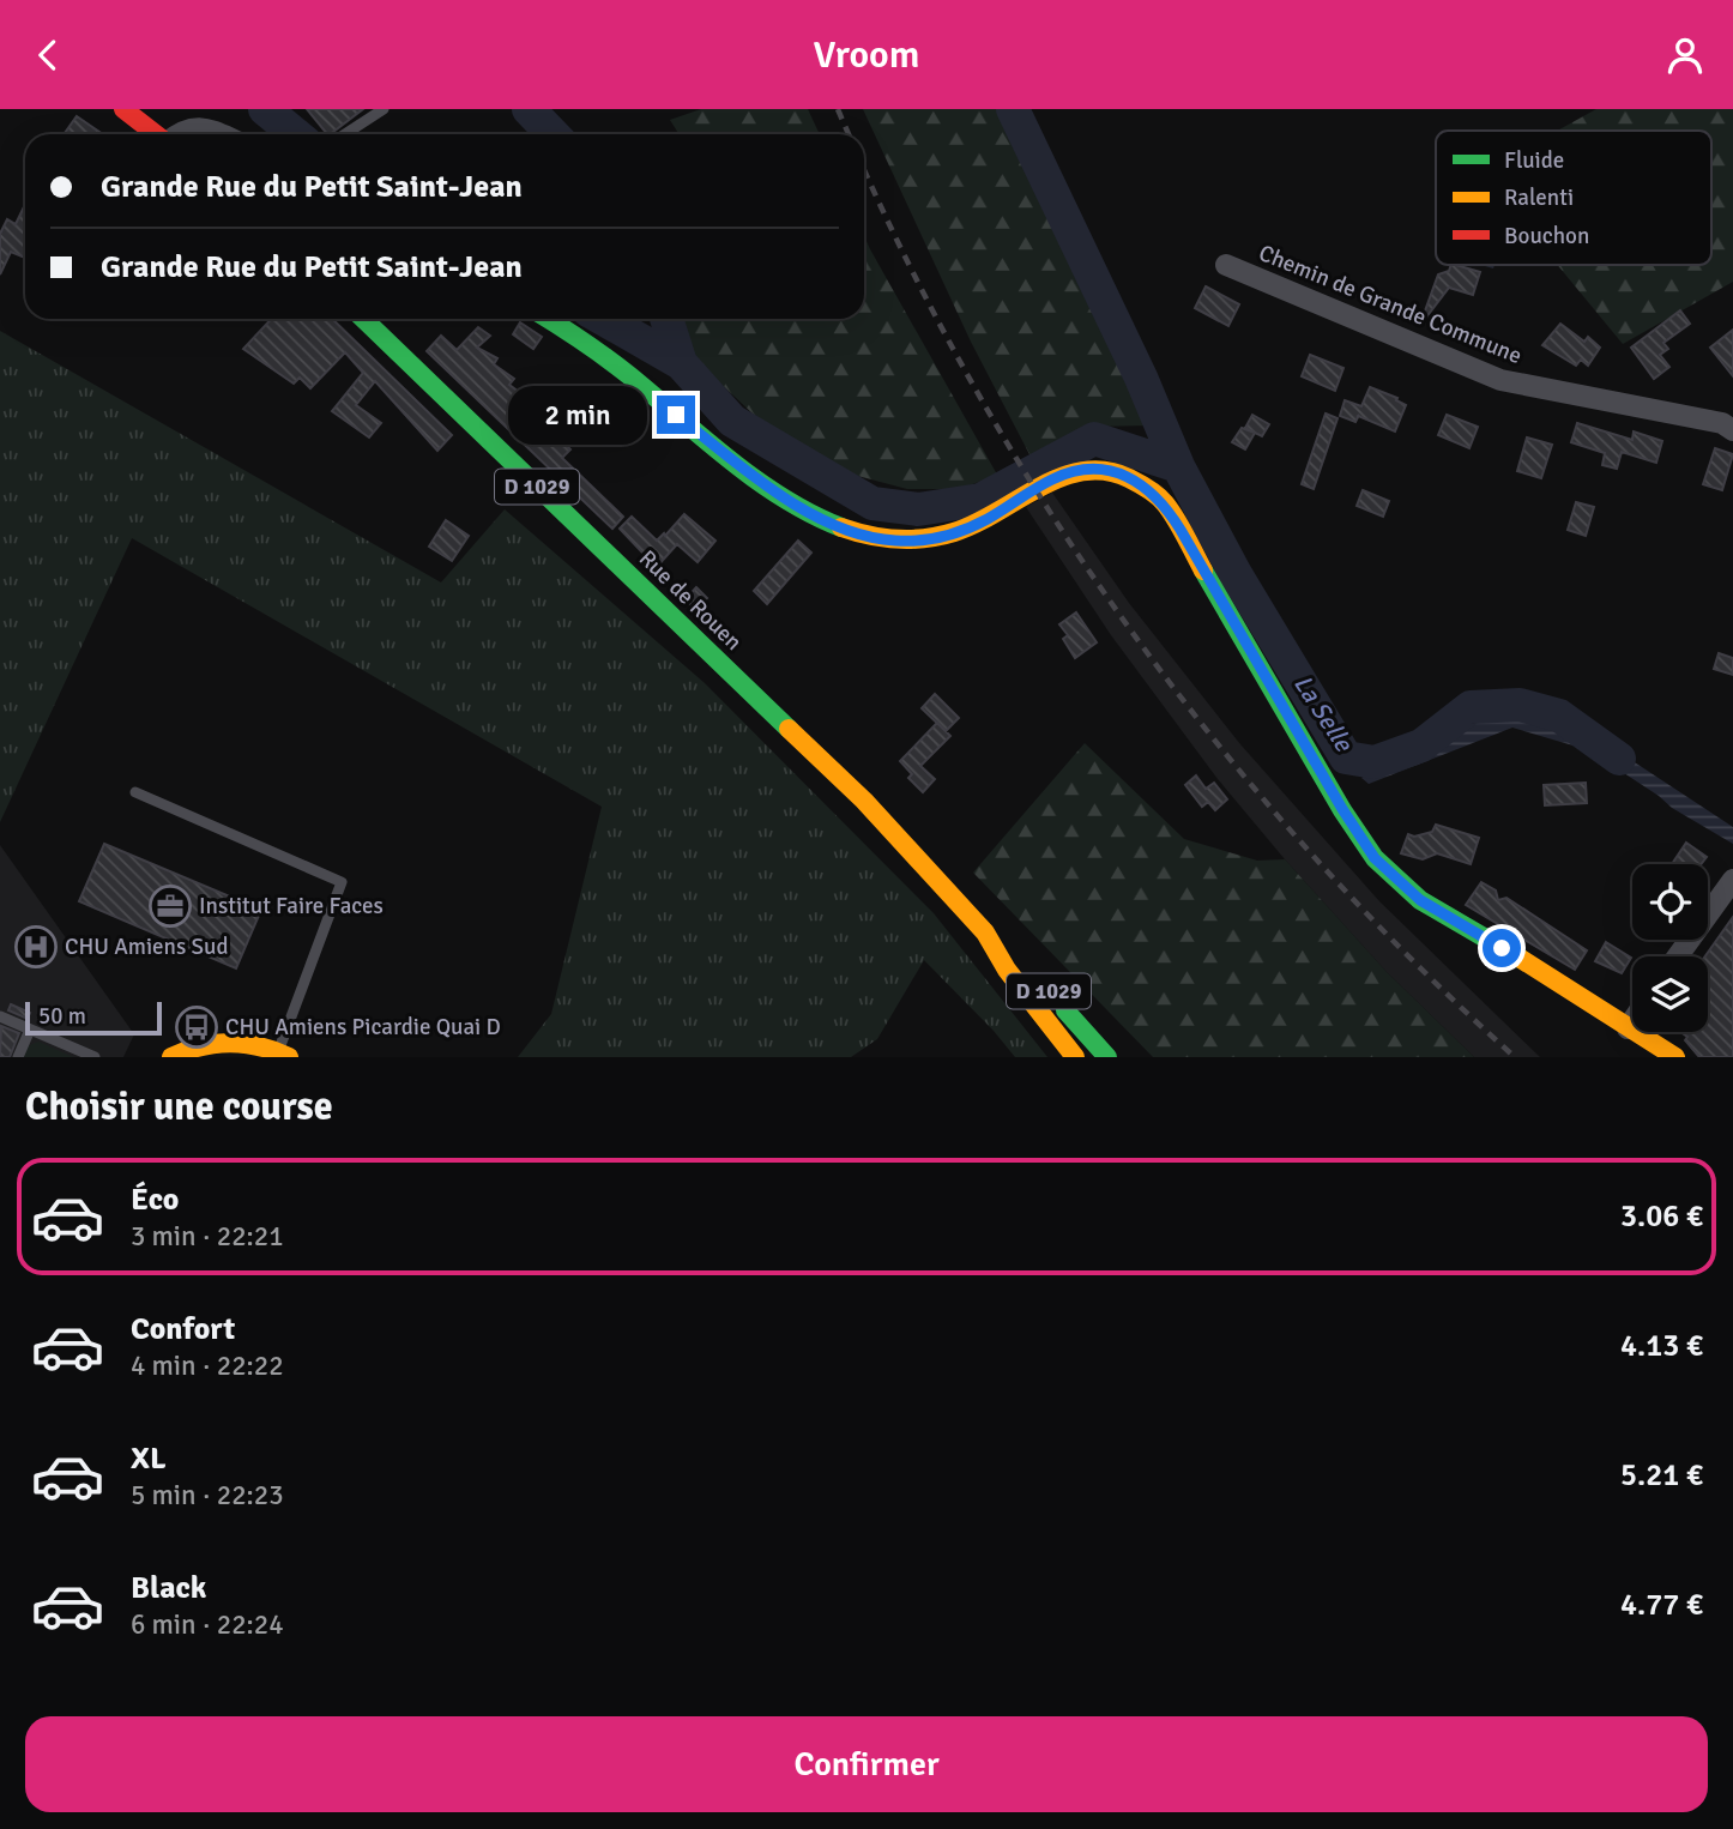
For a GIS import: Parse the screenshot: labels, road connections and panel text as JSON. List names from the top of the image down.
{
  "streets": {
    "street": ["Chemin de Grande Commune", "D 1029", "Rue de Rouen"]
  },
  "water": ["La Selle"],
  "places": {
    "office": ["Institut Faire Faces"],
    "hospital": ["CHU Amiens Sud"],
    "bus stop": ["CHU Amiens Picardie Quai D"]
  },
  "legend": ["Fluide", "Ralenti", "Bouchon"],
  "scale_bar": "50 m",
  "page": {
    "header": "Vroom",
    "banner": ["Grande Rue du Petit Saint-Jean", "Grande Rue du Petit Saint-Jean"],
    "bubble": "2 min",
    "scale": "50 m",
    "heading": "Choisir une course",
    "list": [
      {
        "name": "Éco",
        "note": "3 min · 22:21",
        "value": "3.06 €"
      },
      {
        "name": "Confort",
        "note": "4 min · 22:22",
        "value": "4.13 €"
      },
      {
        "name": "XL",
        "note": "5 min · 22:23",
        "value": "5.21 €"
      },
      {
        "name": "Black",
        "note": "6 min · 22:24",
        "value": "4.77 €"
      }
    ],
    "buttons": "Confirmer"
  }
}
